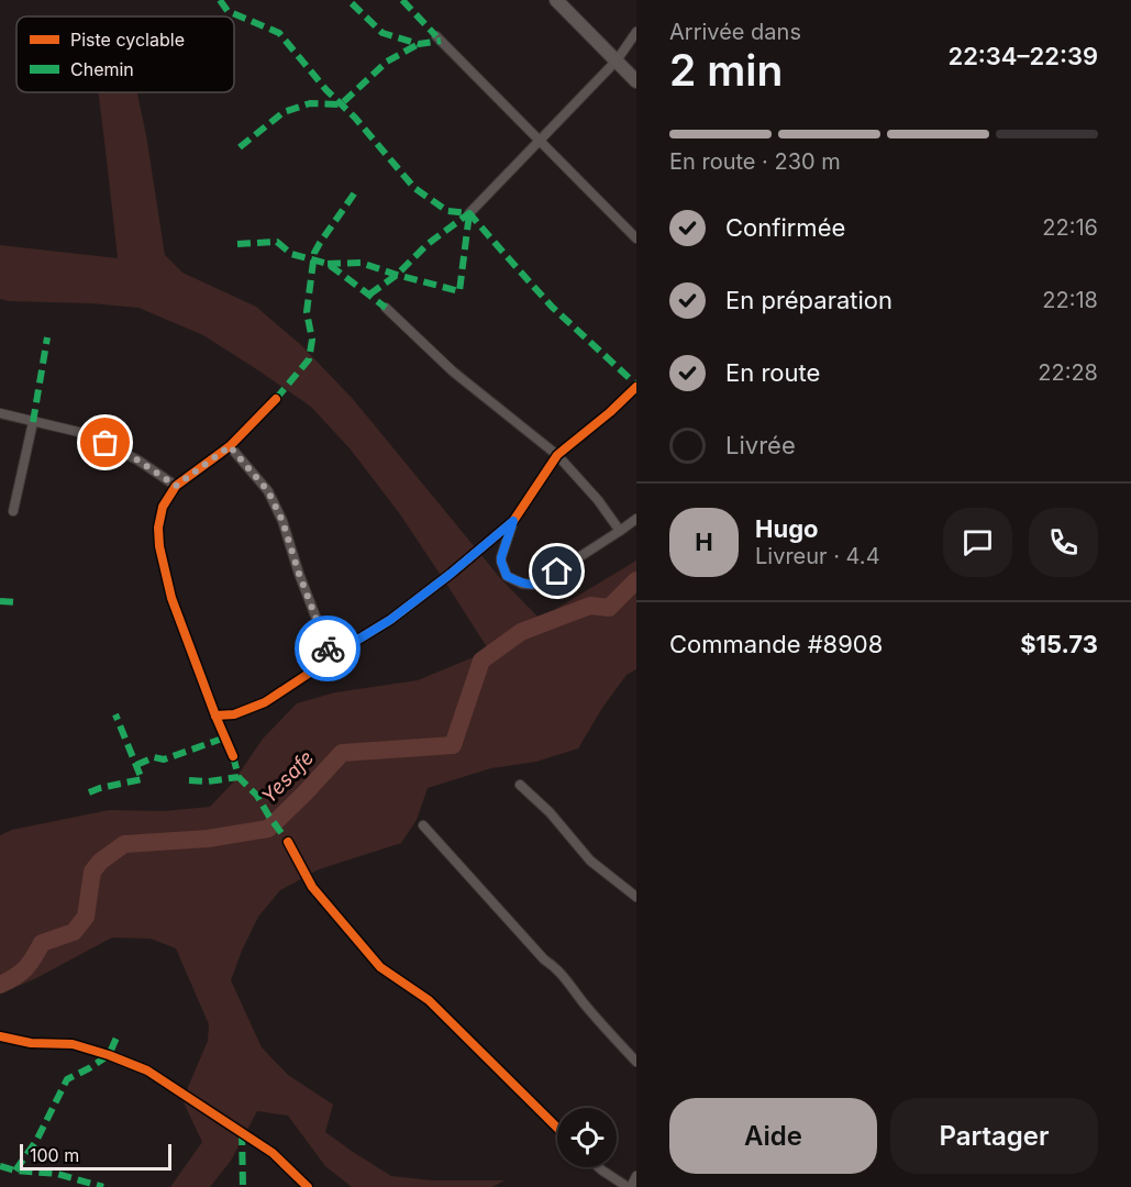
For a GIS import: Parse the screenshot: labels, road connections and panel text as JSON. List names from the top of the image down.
{
  "water": ["Yesafe"],
  "legend": ["Piste cyclable", "Chemin"],
  "scale_bar": "100 m",
  "page": {
    "heading": ["2 min", "Arrivée dans", "22:34–22:39"],
    "panel": [
      "Hugo",
      "Livreur · 4.4",
      "Commande #8908",
      "$15.73"
    ],
    "bar": "En route · 230 m",
    "list": [
      ["Confirmée", "22:16"],
      ["En préparation", "22:18"],
      ["En route", "22:28"],
      "Livrée"
    ],
    "round": "H",
    "buttons": ["Aide", "Partager"],
    "scale": "100 m"
  }
}
